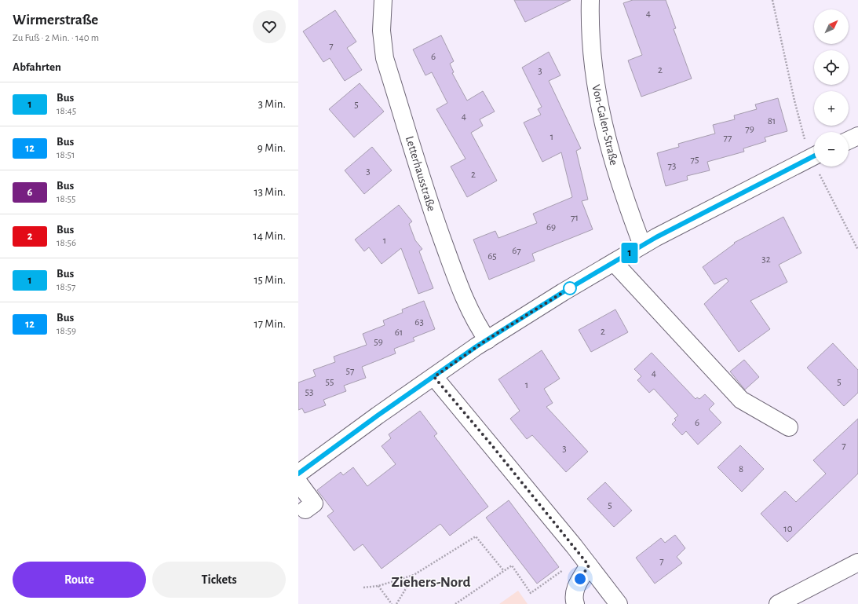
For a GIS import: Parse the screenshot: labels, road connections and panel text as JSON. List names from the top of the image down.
{
  "streets": {
    "street": ["Von-Galen-Straße", "Letterhausstraße"]
  },
  "districts": ["Ziehers-Nord"],
  "lines": ["bus line 1"],
  "house_numbers": [
    "4",
    "7",
    "6",
    "2",
    "3",
    "5",
    "4",
    "81",
    "79",
    "1",
    "77",
    "75",
    "73",
    "3",
    "2",
    "71",
    "69",
    "1",
    "67",
    "65",
    "32",
    "63",
    "2",
    "61",
    "59",
    "57",
    "4",
    "55",
    "5",
    "1",
    "53",
    "6",
    "7",
    "3",
    "8",
    "5",
    "10",
    "7"
  ],
  "north": "top right",
  "page": {
    "heading": [
      ["Wirmerstraße", "Zu Fuß · 2 Min. · 140 m"],
      "Abfahrten"
    ],
    "on_map": "1",
    "map_buttons": ["+", "−"],
    "list": [
      {
        "mark": "1",
        "name": "Bus",
        "note": "18:45",
        "value": "3 Min."
      },
      {
        "mark": "12",
        "name": "Bus",
        "note": "18:51",
        "value": "9 Min."
      },
      {
        "mark": "6",
        "name": "Bus",
        "note": "18:55",
        "value": "13 Min."
      },
      {
        "mark": "2",
        "name": "Bus",
        "note": "18:56",
        "value": "14 Min."
      },
      {
        "mark": "1",
        "name": "Bus",
        "note": "18:57",
        "value": "15 Min."
      },
      {
        "mark": "12",
        "name": "Bus",
        "note": "18:59",
        "value": "17 Min."
      }
    ],
    "buttons": ["Route", "Tickets"]
  }
}
